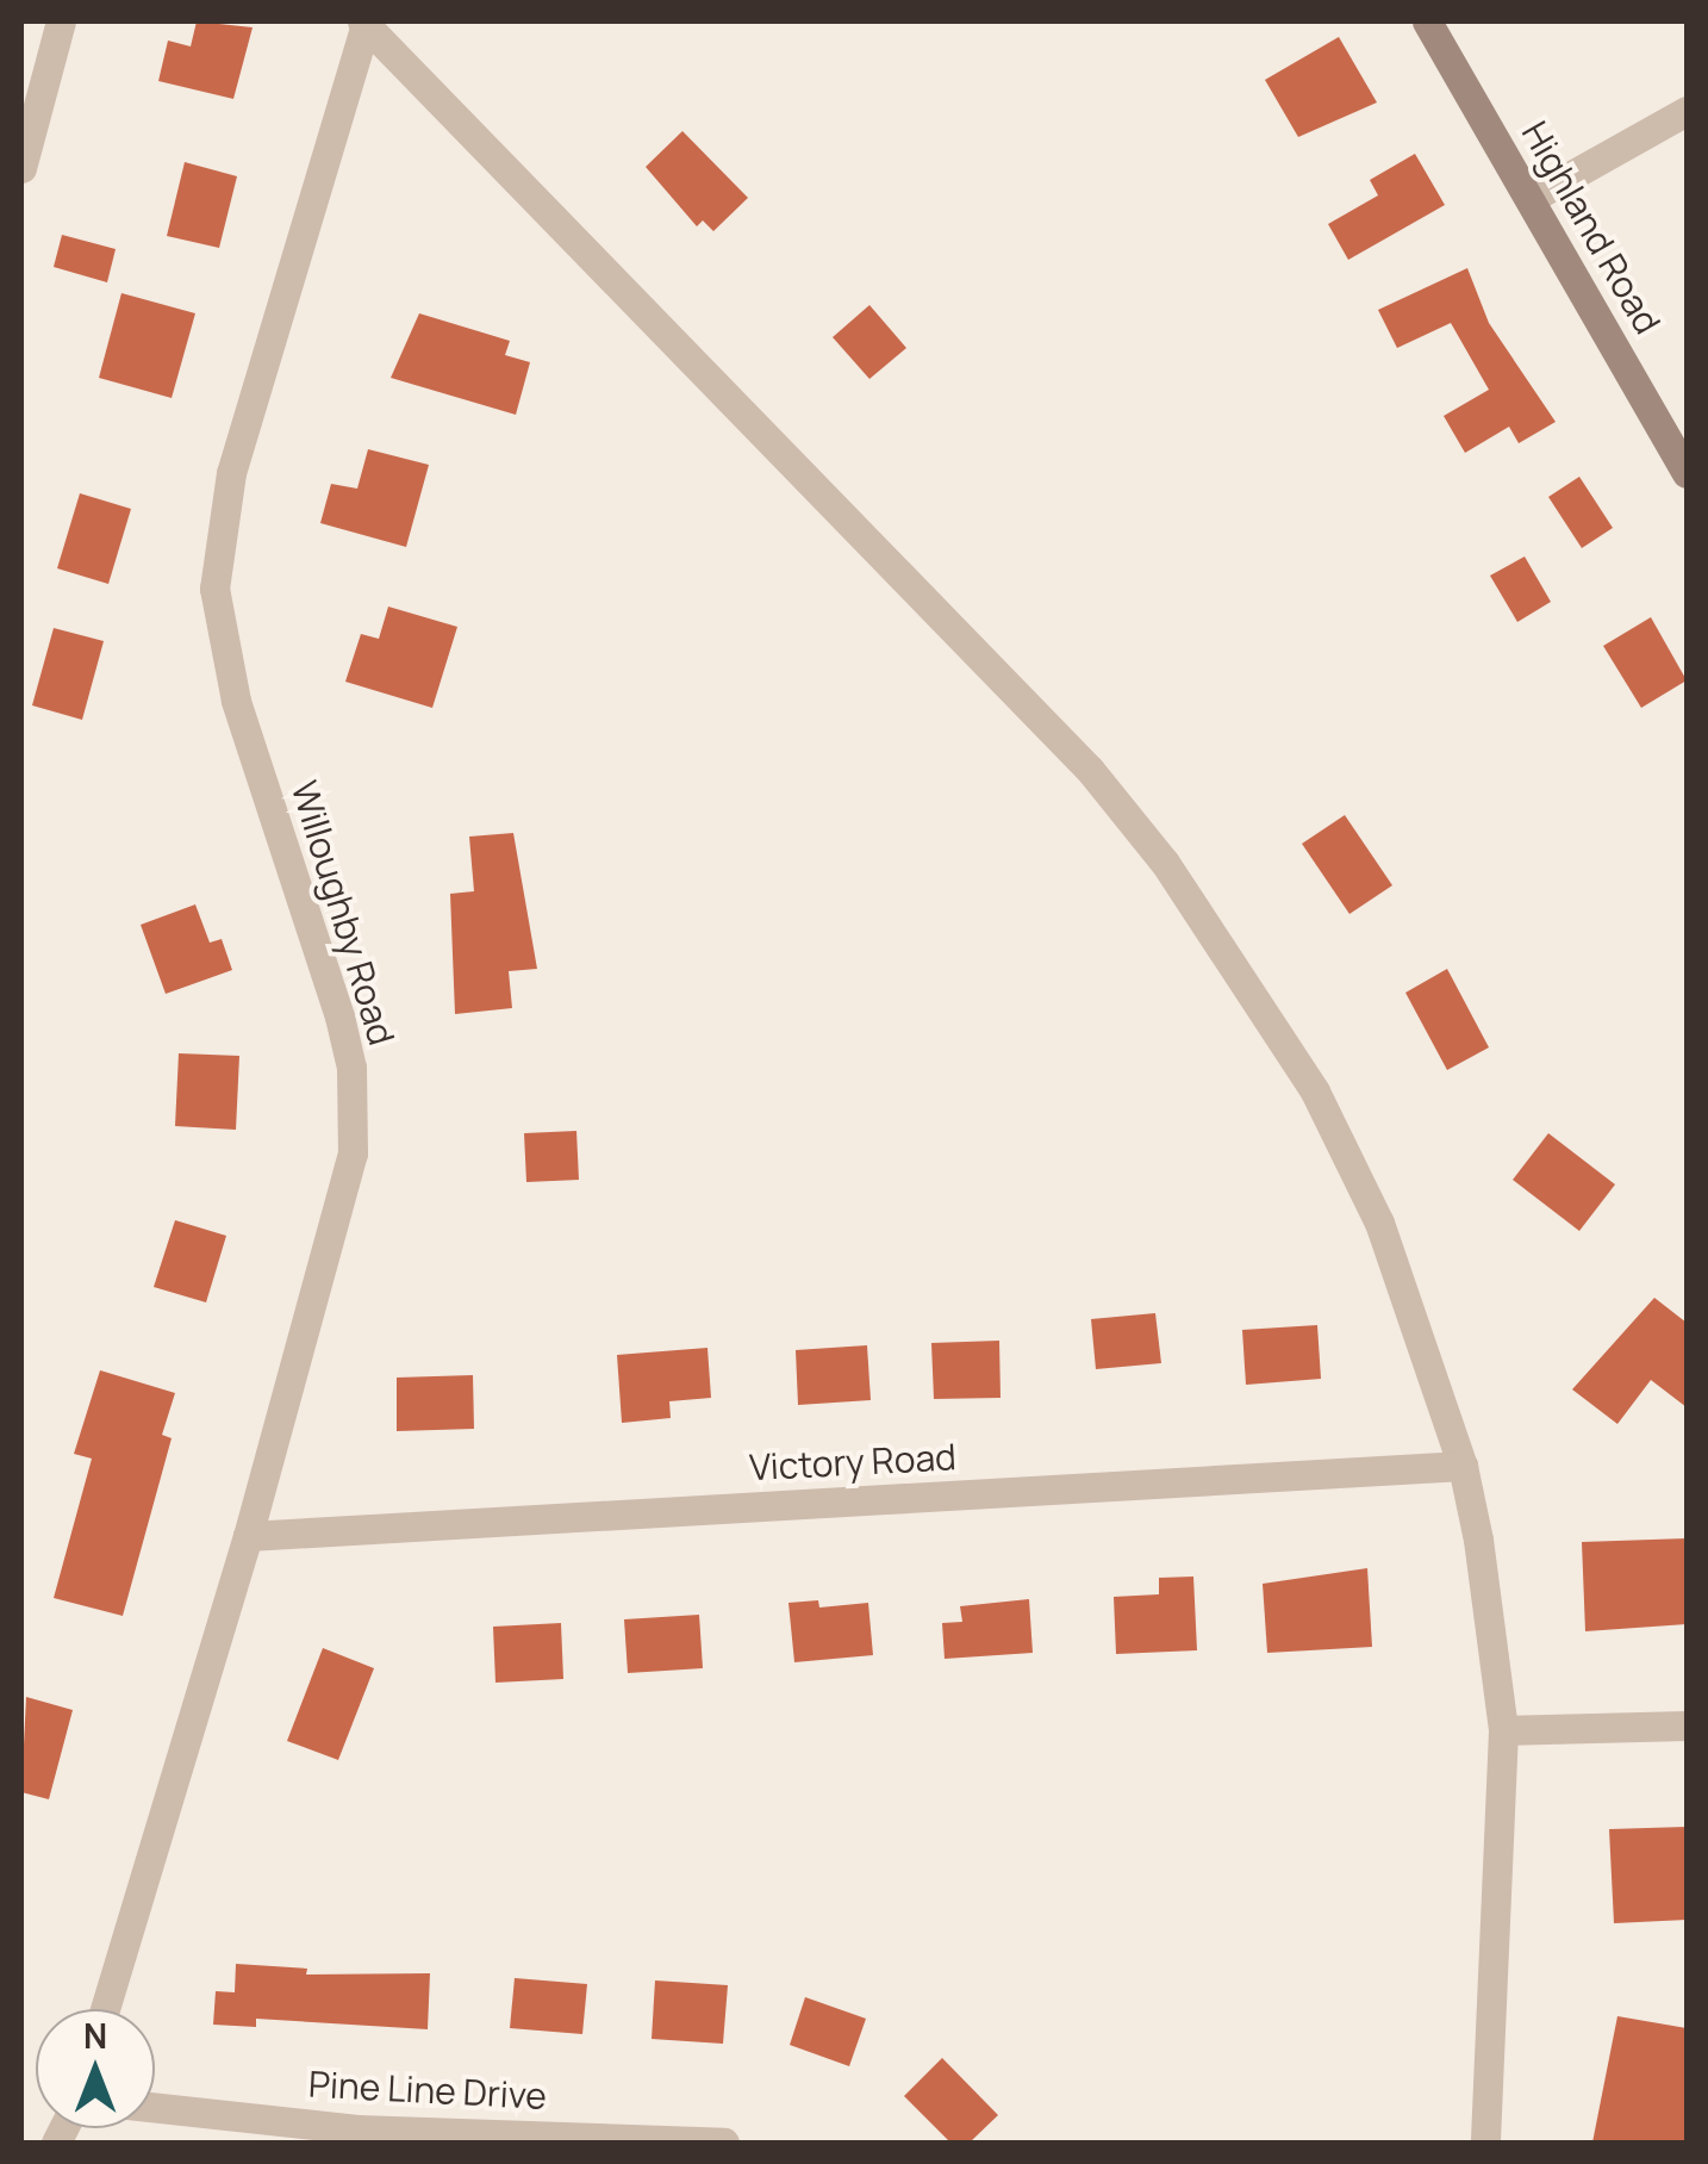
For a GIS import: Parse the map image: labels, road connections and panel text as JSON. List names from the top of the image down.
{
  "streets": {
    "street": [
      "Highland Road",
      "Willoughby Road",
      "Victory Road",
      "Pine Line Drive"
    ]
  },
  "crossings": [
    ["Willoughby Road", "Victory Road"]
  ],
  "north": "top"
}
